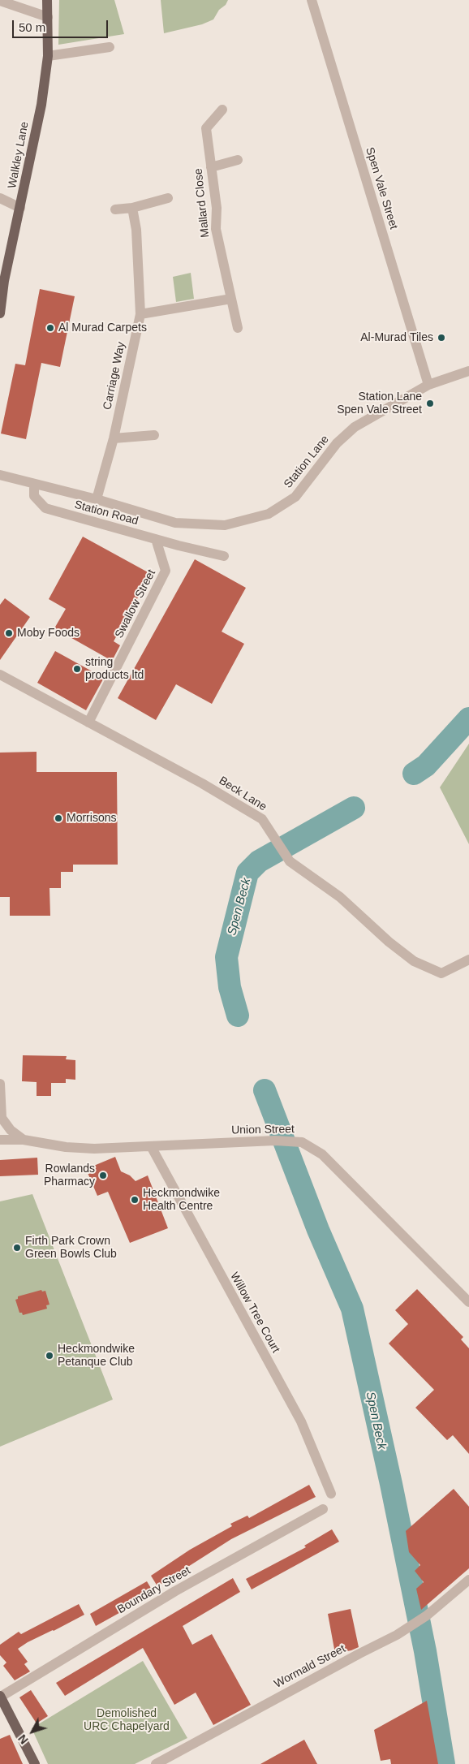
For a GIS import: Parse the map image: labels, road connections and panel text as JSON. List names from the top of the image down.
{
  "streets": {
    "main road": ["Walkley Lane"],
    "street": [
      "Spen Vale Street",
      "Mallard Close",
      "Carriage Way",
      "Station Lane",
      "Station Road",
      "Swallow Street",
      "Beck Lane",
      "Union Street",
      "Willow Tree Court",
      "Boundary Street",
      "Wormald Street"
    ]
  },
  "crossings": [
    ["Spen Vale Street", "Station Lane"],
    ["Carriage Way", "Station Lane"],
    ["Station Lane", "Station Road"],
    ["Station Road", "Swallow Street"],
    ["Swallow Street", "Beck Lane"],
    ["Union Street", "Willow Tree Court"]
  ],
  "water": ["Spen Beck"],
  "parks": ["Demolished URC Chapelyard"],
  "places": [
    "Al Murad Carpets",
    "Al-Murad Tiles",
    "Station Lane Spen Vale Street",
    "Moby Foods",
    "string products ltd",
    "Morrisons",
    "Rowlands Pharmacy",
    "Heckmondwike Health Centre",
    "Firth Park Crown Green Bowls Club",
    "Heckmondwike Petanque Club"
  ],
  "scale_bar": "50 m",
  "north": "bottom left"
}
